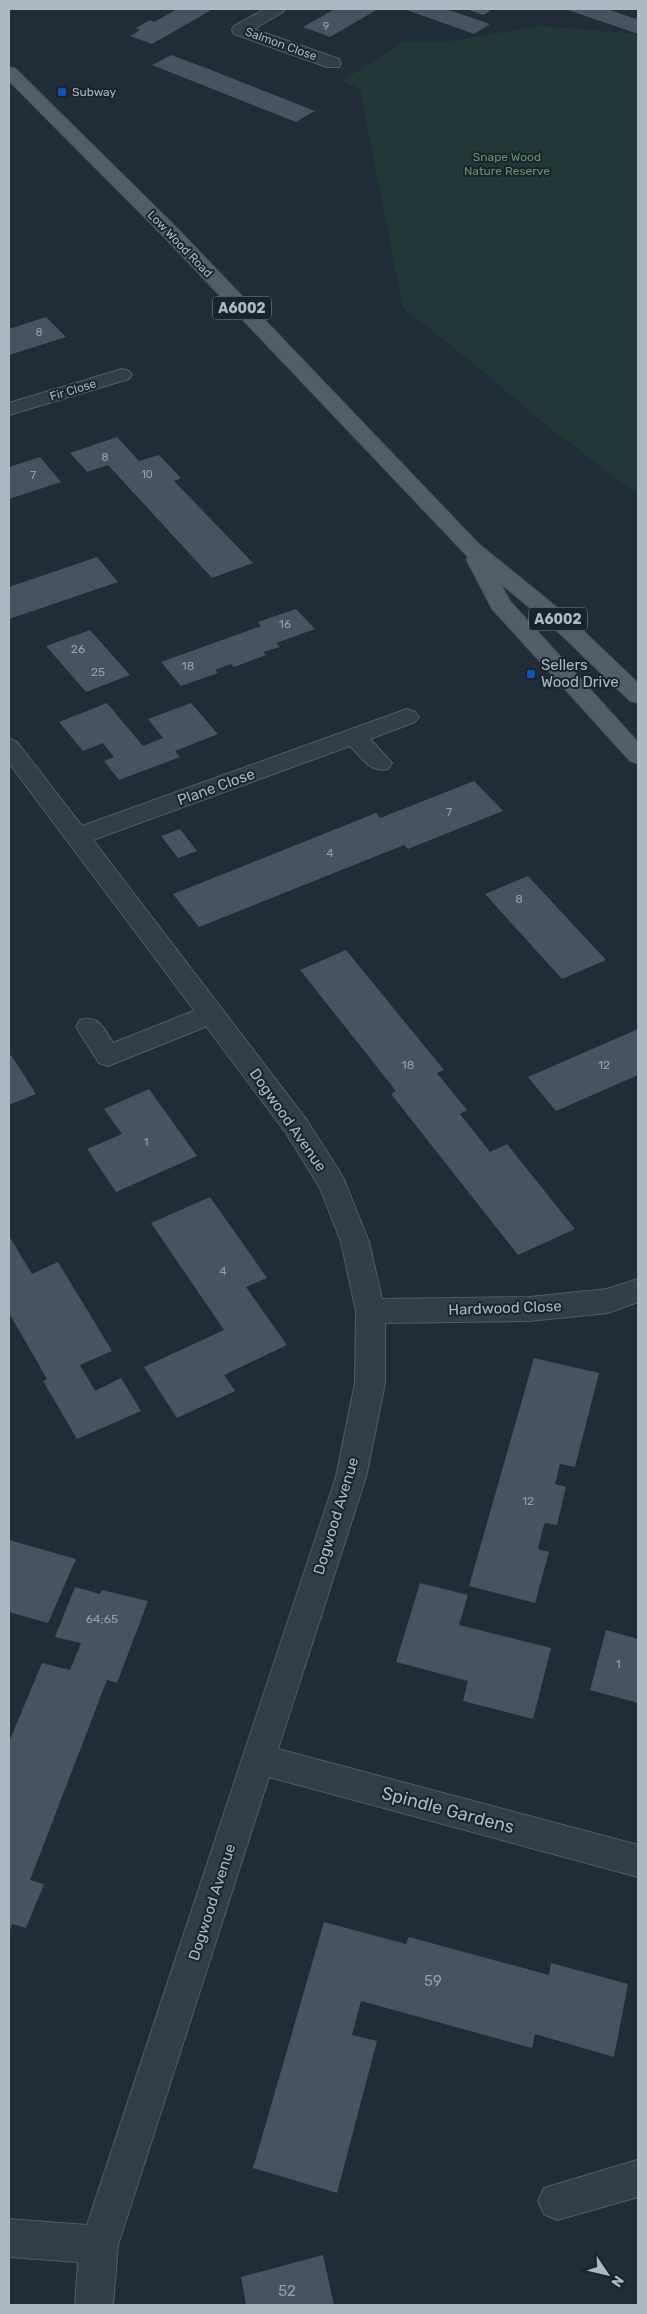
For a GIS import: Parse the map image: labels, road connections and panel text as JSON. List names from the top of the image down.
{
  "streets": {
    "main road": ["Low Wood Road", "A6002"],
    "street": [
      "Salmon Close",
      "Fir Close",
      "Plane Close",
      "Dogwood Avenue",
      "Hardwood Close",
      "Spindle Gardens"
    ]
  },
  "crossings": [
    ["Plane Close", "Dogwood Avenue"],
    ["Dogwood Avenue", "Hardwood Close"],
    ["Dogwood Avenue", "Spindle Gardens"]
  ],
  "parks": ["Snape Wood Nature Reserve"],
  "places": {
    "transit": ["Subway", "Sellers Wood Drive"]
  },
  "house_numbers": [
    "9",
    "8",
    "8",
    "10",
    "7",
    "16",
    "26",
    "18",
    "25",
    "7",
    "4",
    "8",
    "18",
    "12",
    "1",
    "4",
    "12",
    "64;65",
    "1",
    "59",
    "52"
  ],
  "north": "bottom right"
}
